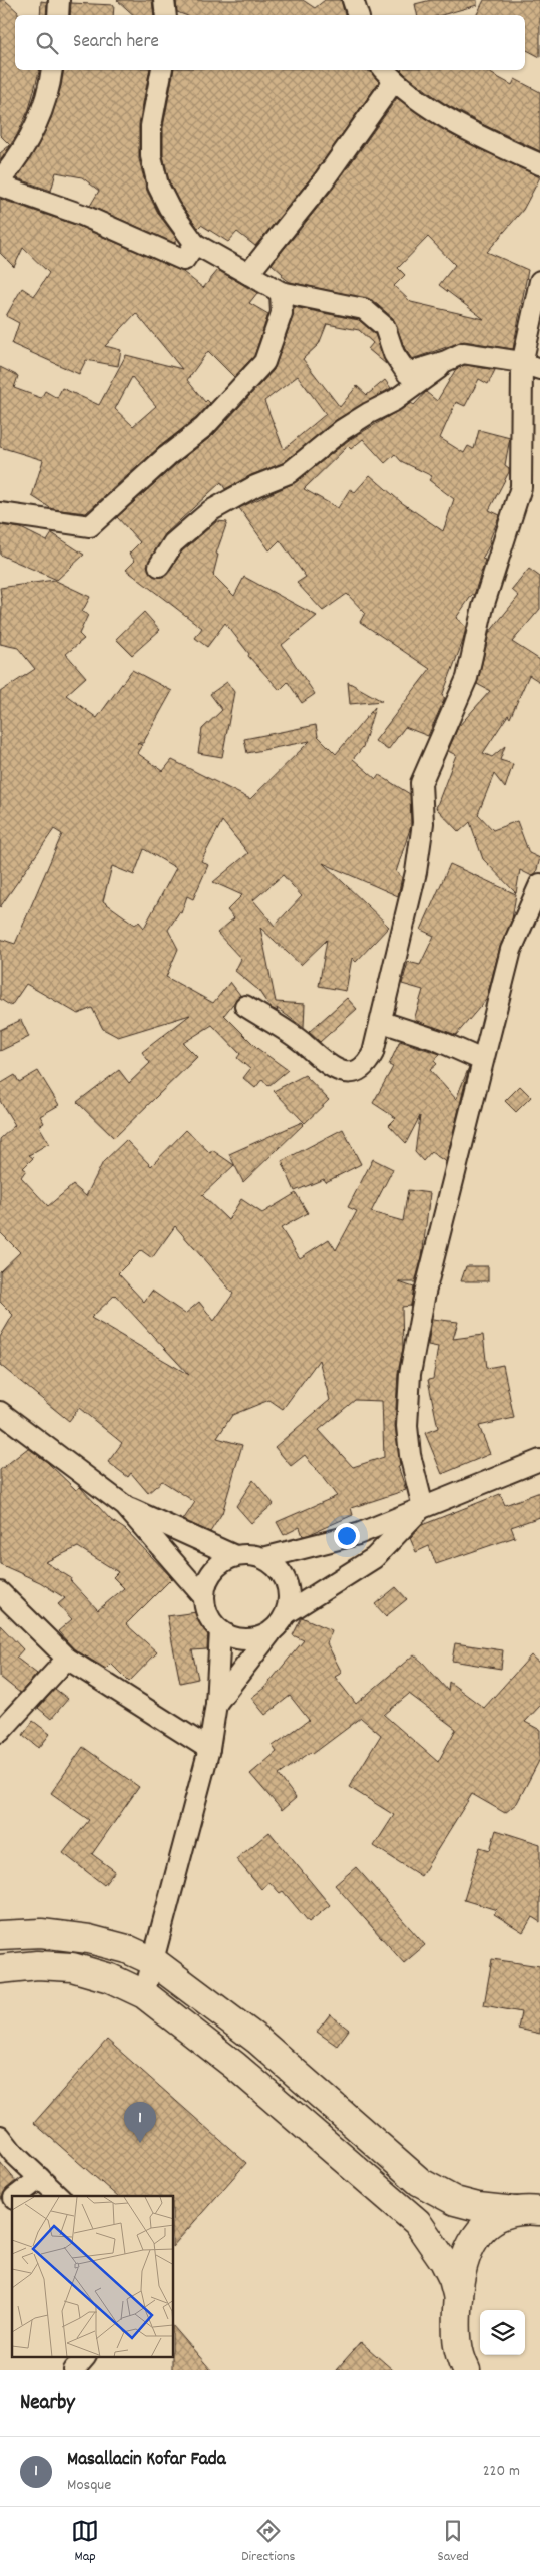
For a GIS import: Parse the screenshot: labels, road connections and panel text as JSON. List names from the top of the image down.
{
  "page": {
    "search": "Search here",
    "pins": "1",
    "heading": "Nearby",
    "list": [
      {
        "mark": "1",
        "name": "Masallacin Kofar Fada",
        "note": "Mosque",
        "value": "220 m"
      }
    ],
    "nav": ["Map", "Directions", "Saved"]
  }
}
